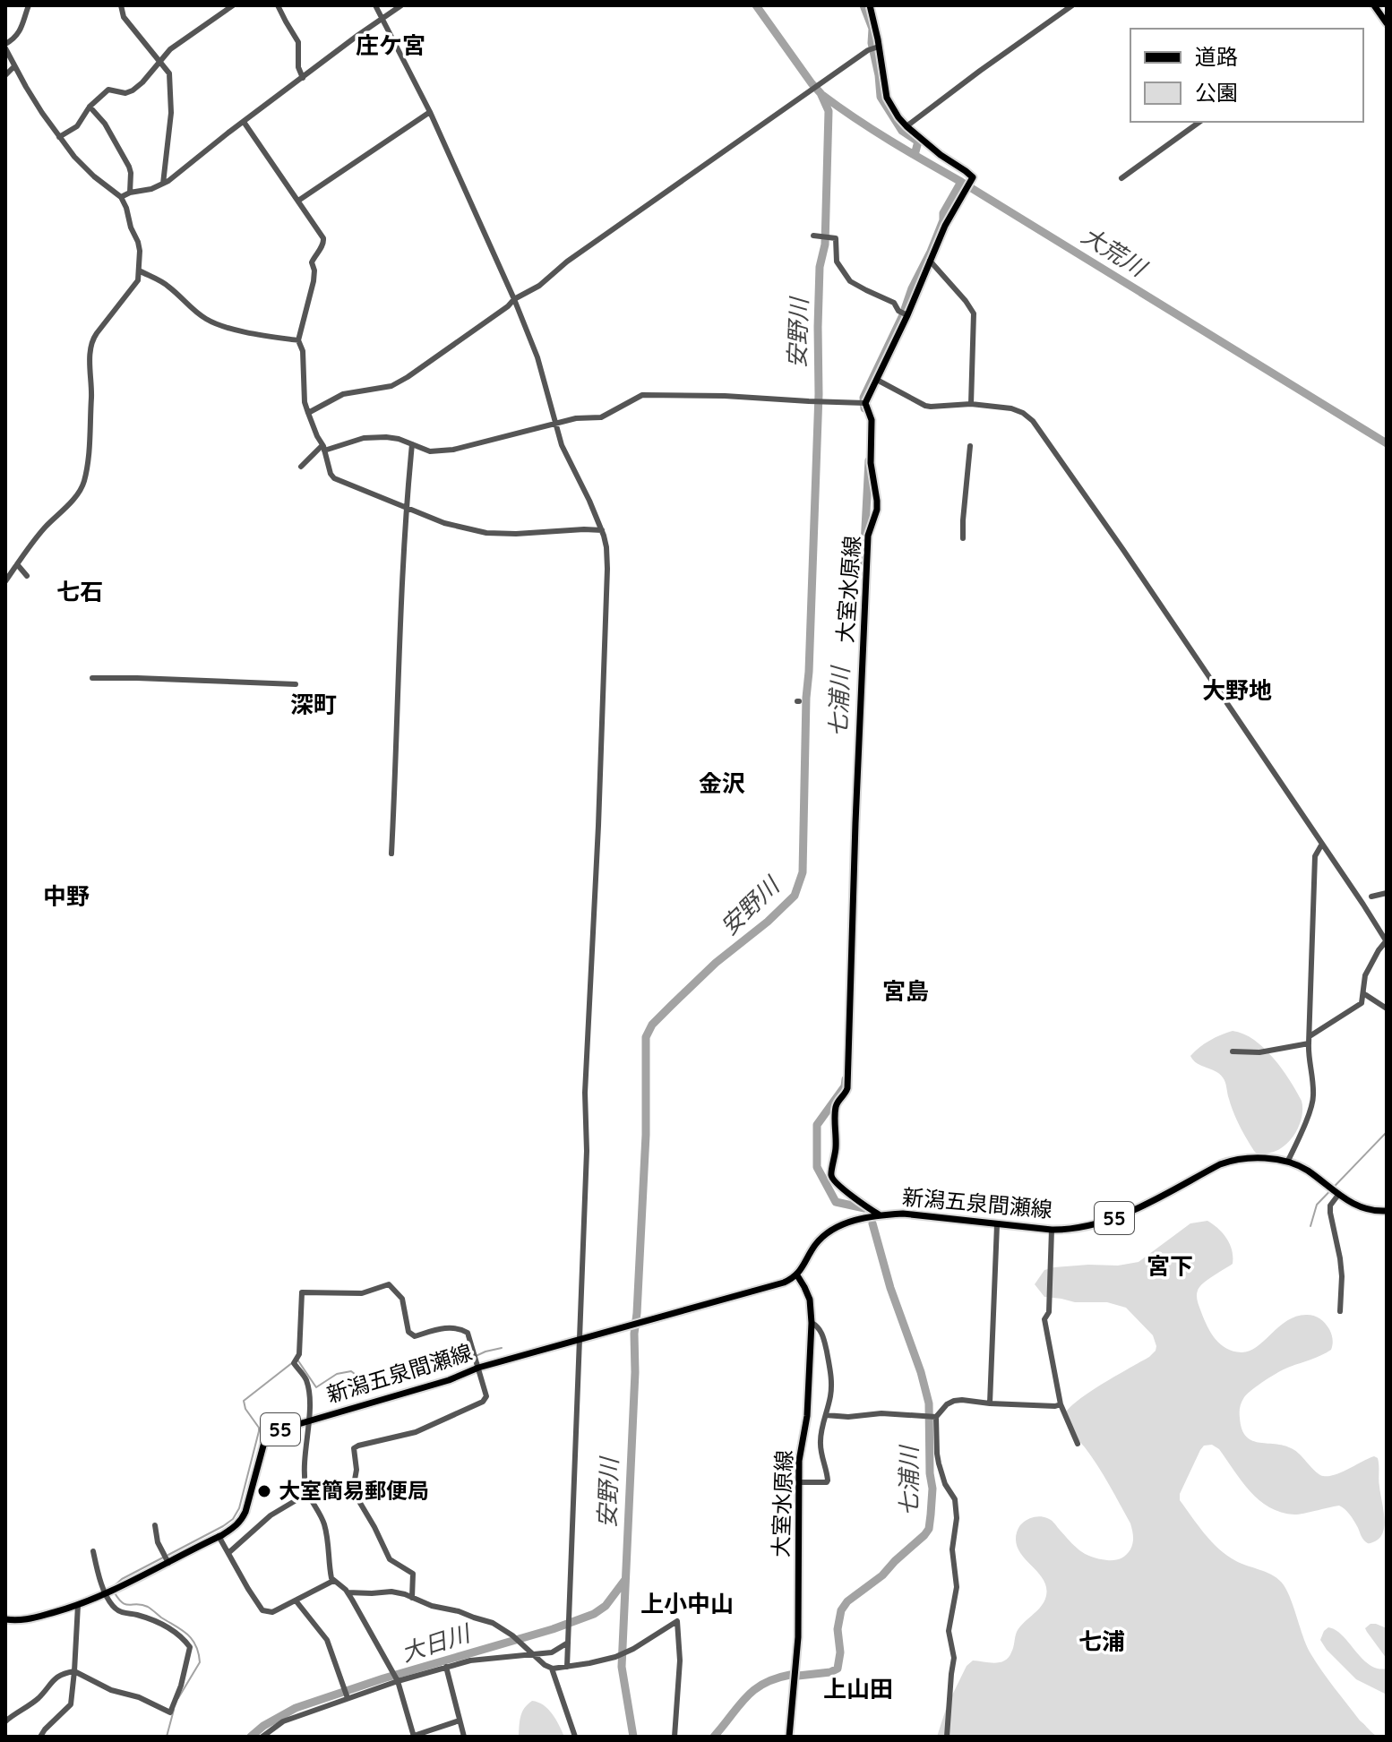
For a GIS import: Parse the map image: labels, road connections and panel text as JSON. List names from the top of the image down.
{
  "streets": {
    "main road": ["大室水原線", "新潟五泉間瀬線", "55"]
  },
  "crossings": [
    ["大室水原線", "新潟五泉間瀬線"],
    ["大室水原線", "55"],
    ["新潟五泉間瀬線", "55"]
  ],
  "districts": [
    "庄ケ宮",
    "七石",
    "大野地",
    "深町",
    "金沢",
    "中野",
    "宮島",
    "宮下",
    "上小中山",
    "七浦",
    "上山田"
  ],
  "water": [
    "大荒川",
    "安野川",
    "七浦川",
    "大日川"
  ],
  "places": ["大室簡易郵便局"],
  "legend": ["道路", "公園"]
}
